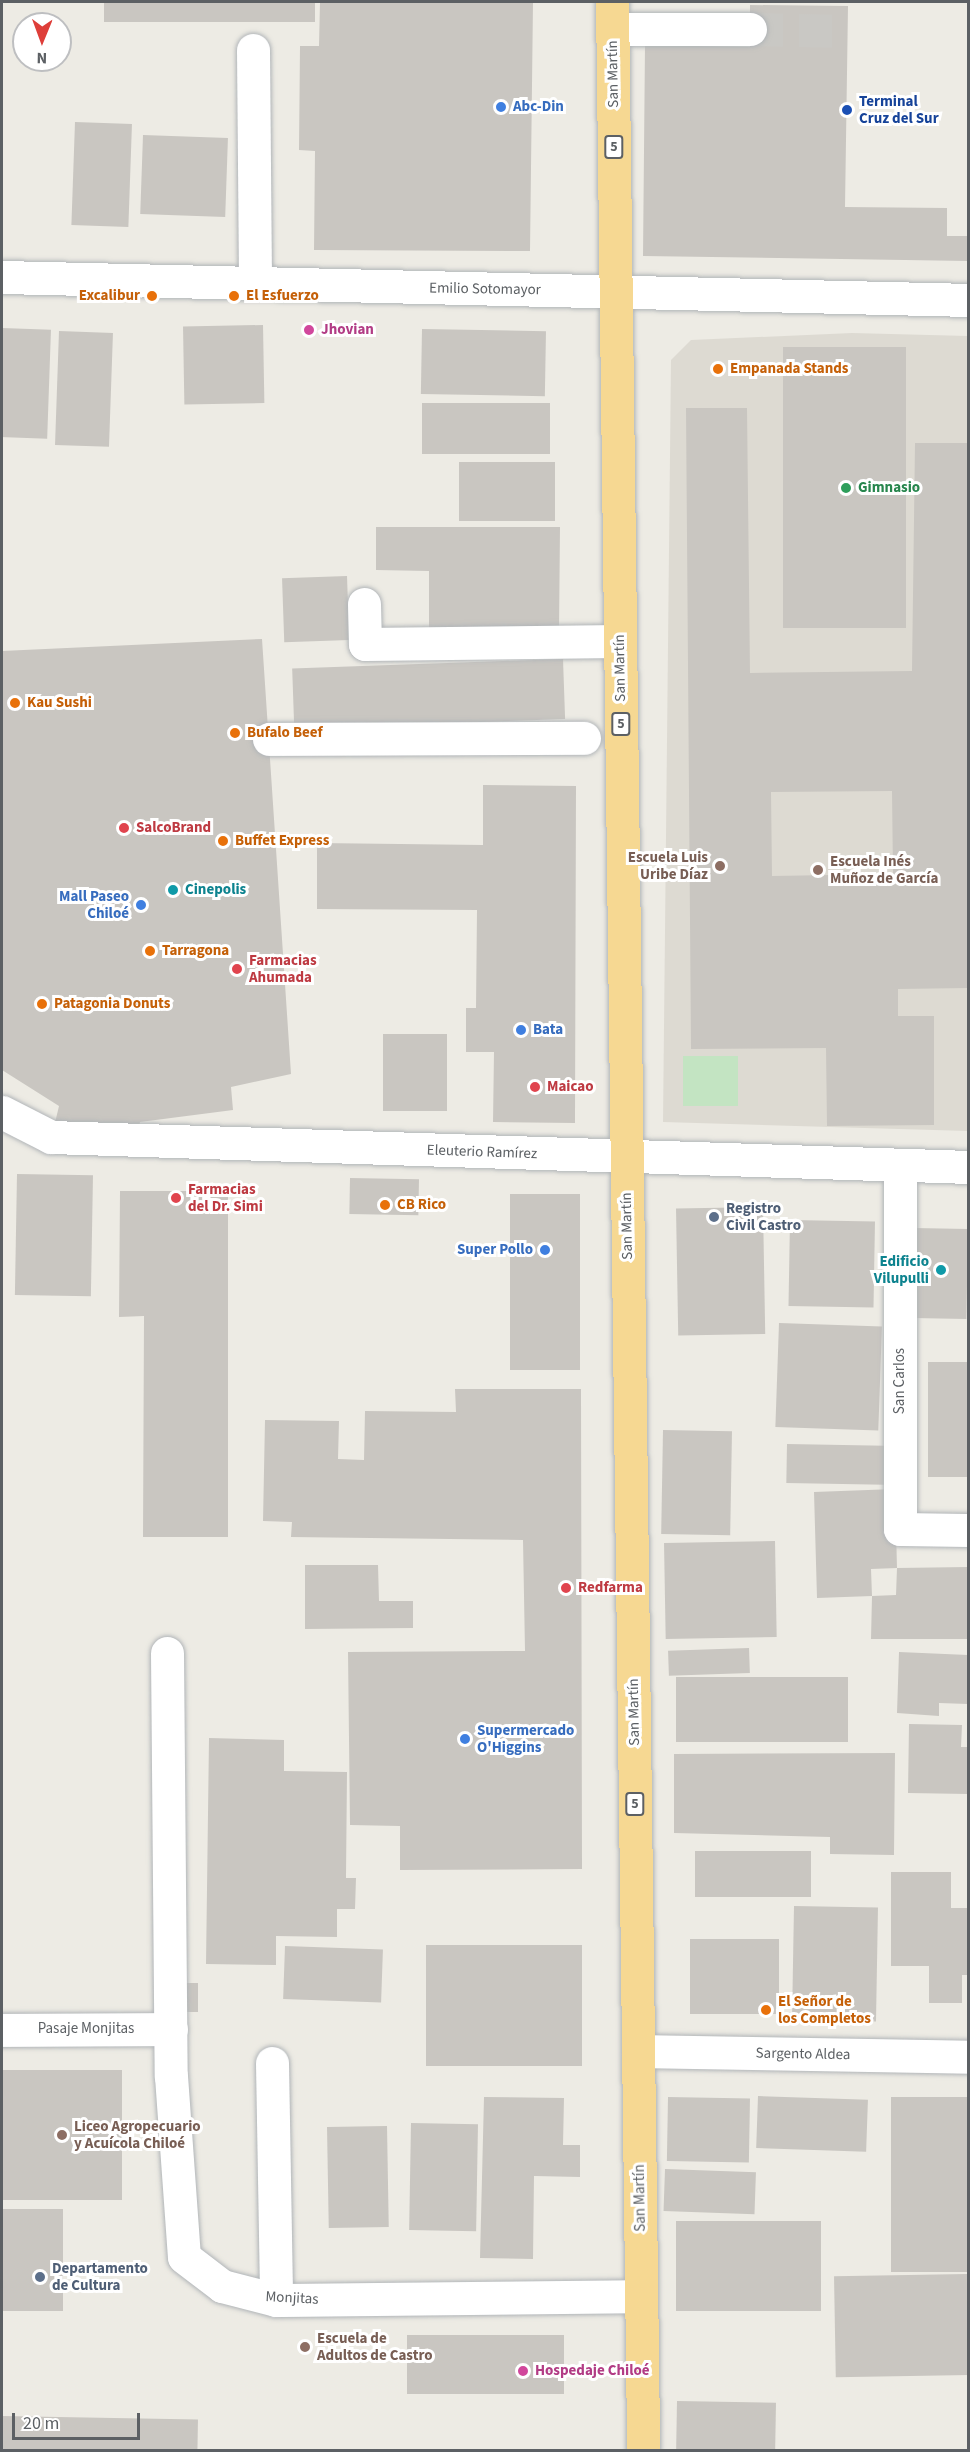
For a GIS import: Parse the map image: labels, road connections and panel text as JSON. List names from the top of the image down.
{
  "streets": {
    "highway": ["San Martín", "5"],
    "street": [
      "Emilio Sotomayor",
      "Eleuterio Ramírez",
      "San Carlos",
      "Pasaje Monjitas",
      "Sargento Aldea",
      "Monjitas"
    ]
  },
  "crossings": [
    ["San Martín", "Emilio Sotomayor"],
    ["San Martín", "Eleuterio Ramírez"],
    ["San Martín", "Sargento Aldea"],
    ["San Martín", "Monjitas"],
    ["Eleuterio Ramírez", "San Carlos"],
    ["Pasaje Monjitas", "Monjitas"]
  ],
  "places": [
    "Abc-Din",
    "Terminal Cruz del Sur",
    "Excalibur",
    "El Esfuerzo",
    "Jhovian",
    "Empanada Stands",
    "Gimnasio",
    "Kau Sushi",
    "Bufalo Beef",
    "SalcoBrand",
    "Buffet Express",
    "Escuela Luis Uribe Díaz",
    "Escuela Inés Muñoz de García",
    "Cinepolis",
    "Mall Paseo Chiloé",
    "Tarragona",
    "Farmacias Ahumada",
    "Patagonia Donuts",
    "Bata",
    "Maicao",
    "Farmacias del Dr. Simi",
    "CB Rico",
    "Registro Civil Castro",
    "Super Pollo",
    "Edificio Vilupulli",
    "Redfarma",
    "Supermercado O'Higgins",
    "El Señor de los Completos",
    "Liceo Agropecuario y Acuícola Chiloé",
    "Departamento de Cultura",
    "Escuela de Adultos de Castro",
    "Hospedaje Chiloé"
  ],
  "scale_bar": "20 m",
  "north": "bottom"
}
